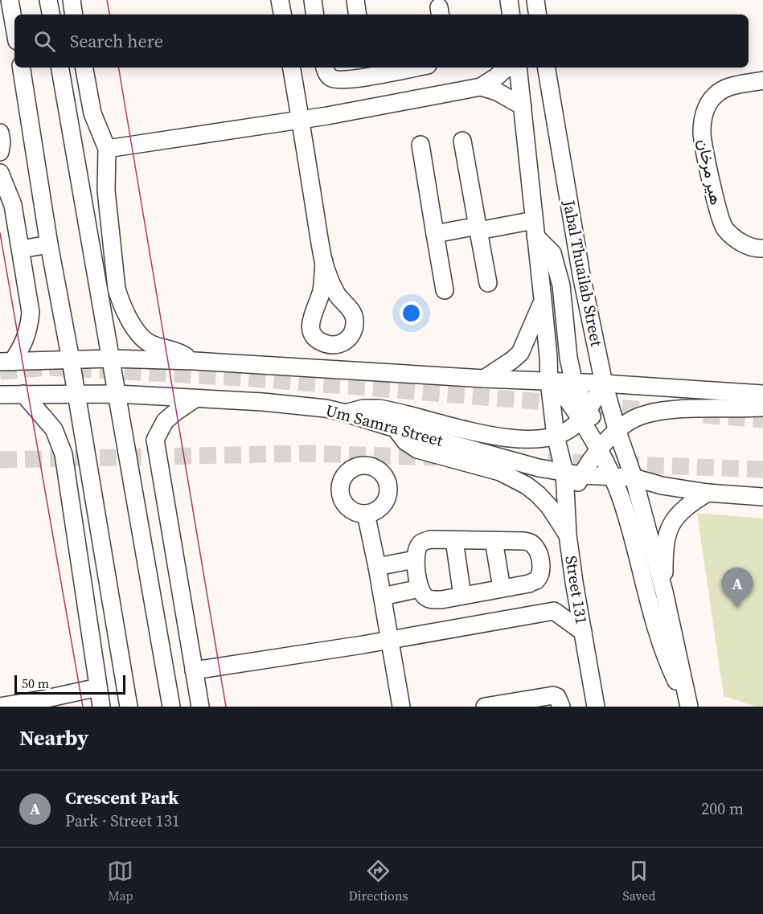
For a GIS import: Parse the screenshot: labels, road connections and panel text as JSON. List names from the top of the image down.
{
  "streets": {
    "street": [
      "هير مرخان",
      "Jabal Thuailab Street",
      "Um Samra Street",
      "Street 131"
    ]
  },
  "crossings": [
    ["Jabal Thuailab Street", "Um Samra Street"],
    ["Um Samra Street", "Street 131"]
  ],
  "scale_bar": "50 m",
  "page": {
    "search": "Search here",
    "pins": "A",
    "scale": "50 m",
    "heading": "Nearby",
    "list": [
      {
        "mark": "A",
        "name": "Crescent Park",
        "note": "Park · Street 131",
        "value": "200 m"
      }
    ],
    "nav": ["Map", "Directions", "Saved"]
  }
}
